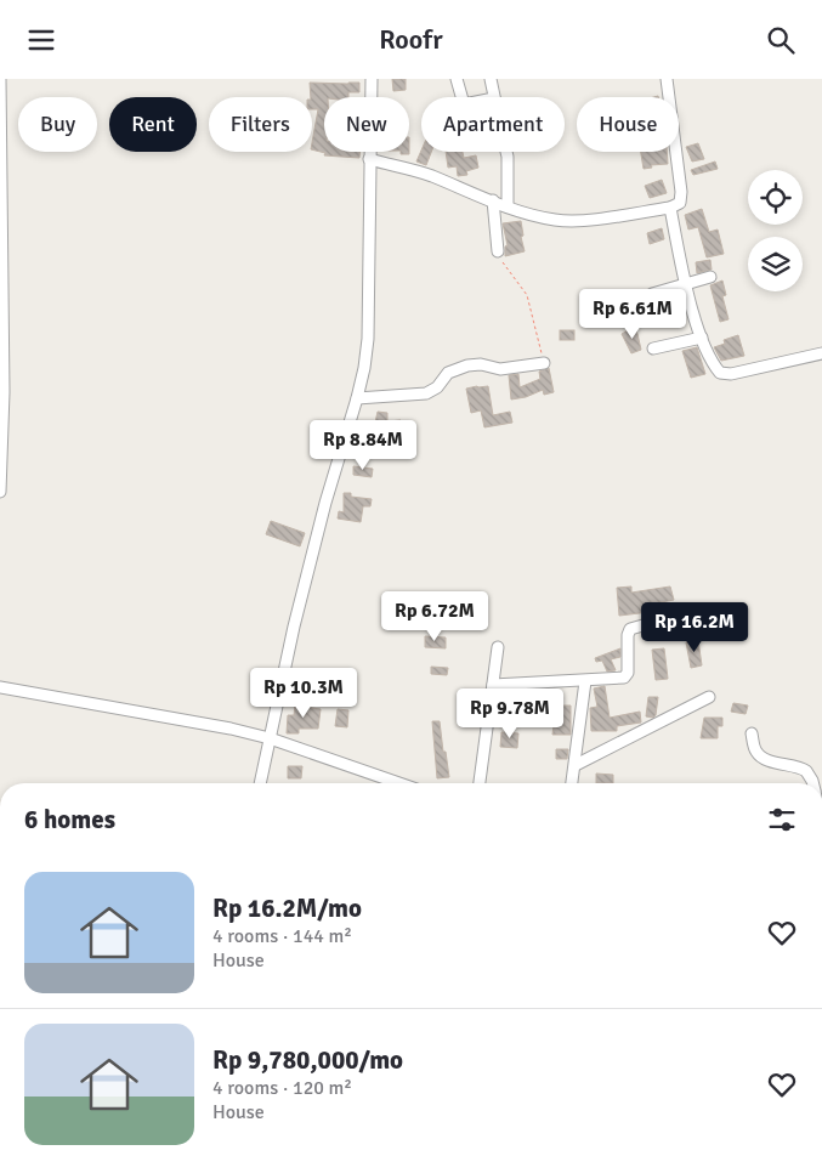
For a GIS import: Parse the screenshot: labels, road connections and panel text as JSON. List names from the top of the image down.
{
  "page": {
    "header": "Roofr",
    "chip": [
      "Buy",
      "Rent",
      "Filters",
      "New",
      "Apartment",
      "House"
    ],
    "price": [
      "Rp 6.61M",
      "Rp 8.84M",
      "Rp 6.72M",
      "Rp 16.2M",
      "Rp 10.3M",
      "Rp 9.78M"
    ],
    "heading": "6 homes",
    "list": [
      {
        "name": "Rp 16.2M/mo",
        "note": "4 rooms · 144 m² · House"
      },
      {
        "name": "Rp 9,780,000/mo",
        "note": "4 rooms · 120 m² · House"
      }
    ]
  }
}
